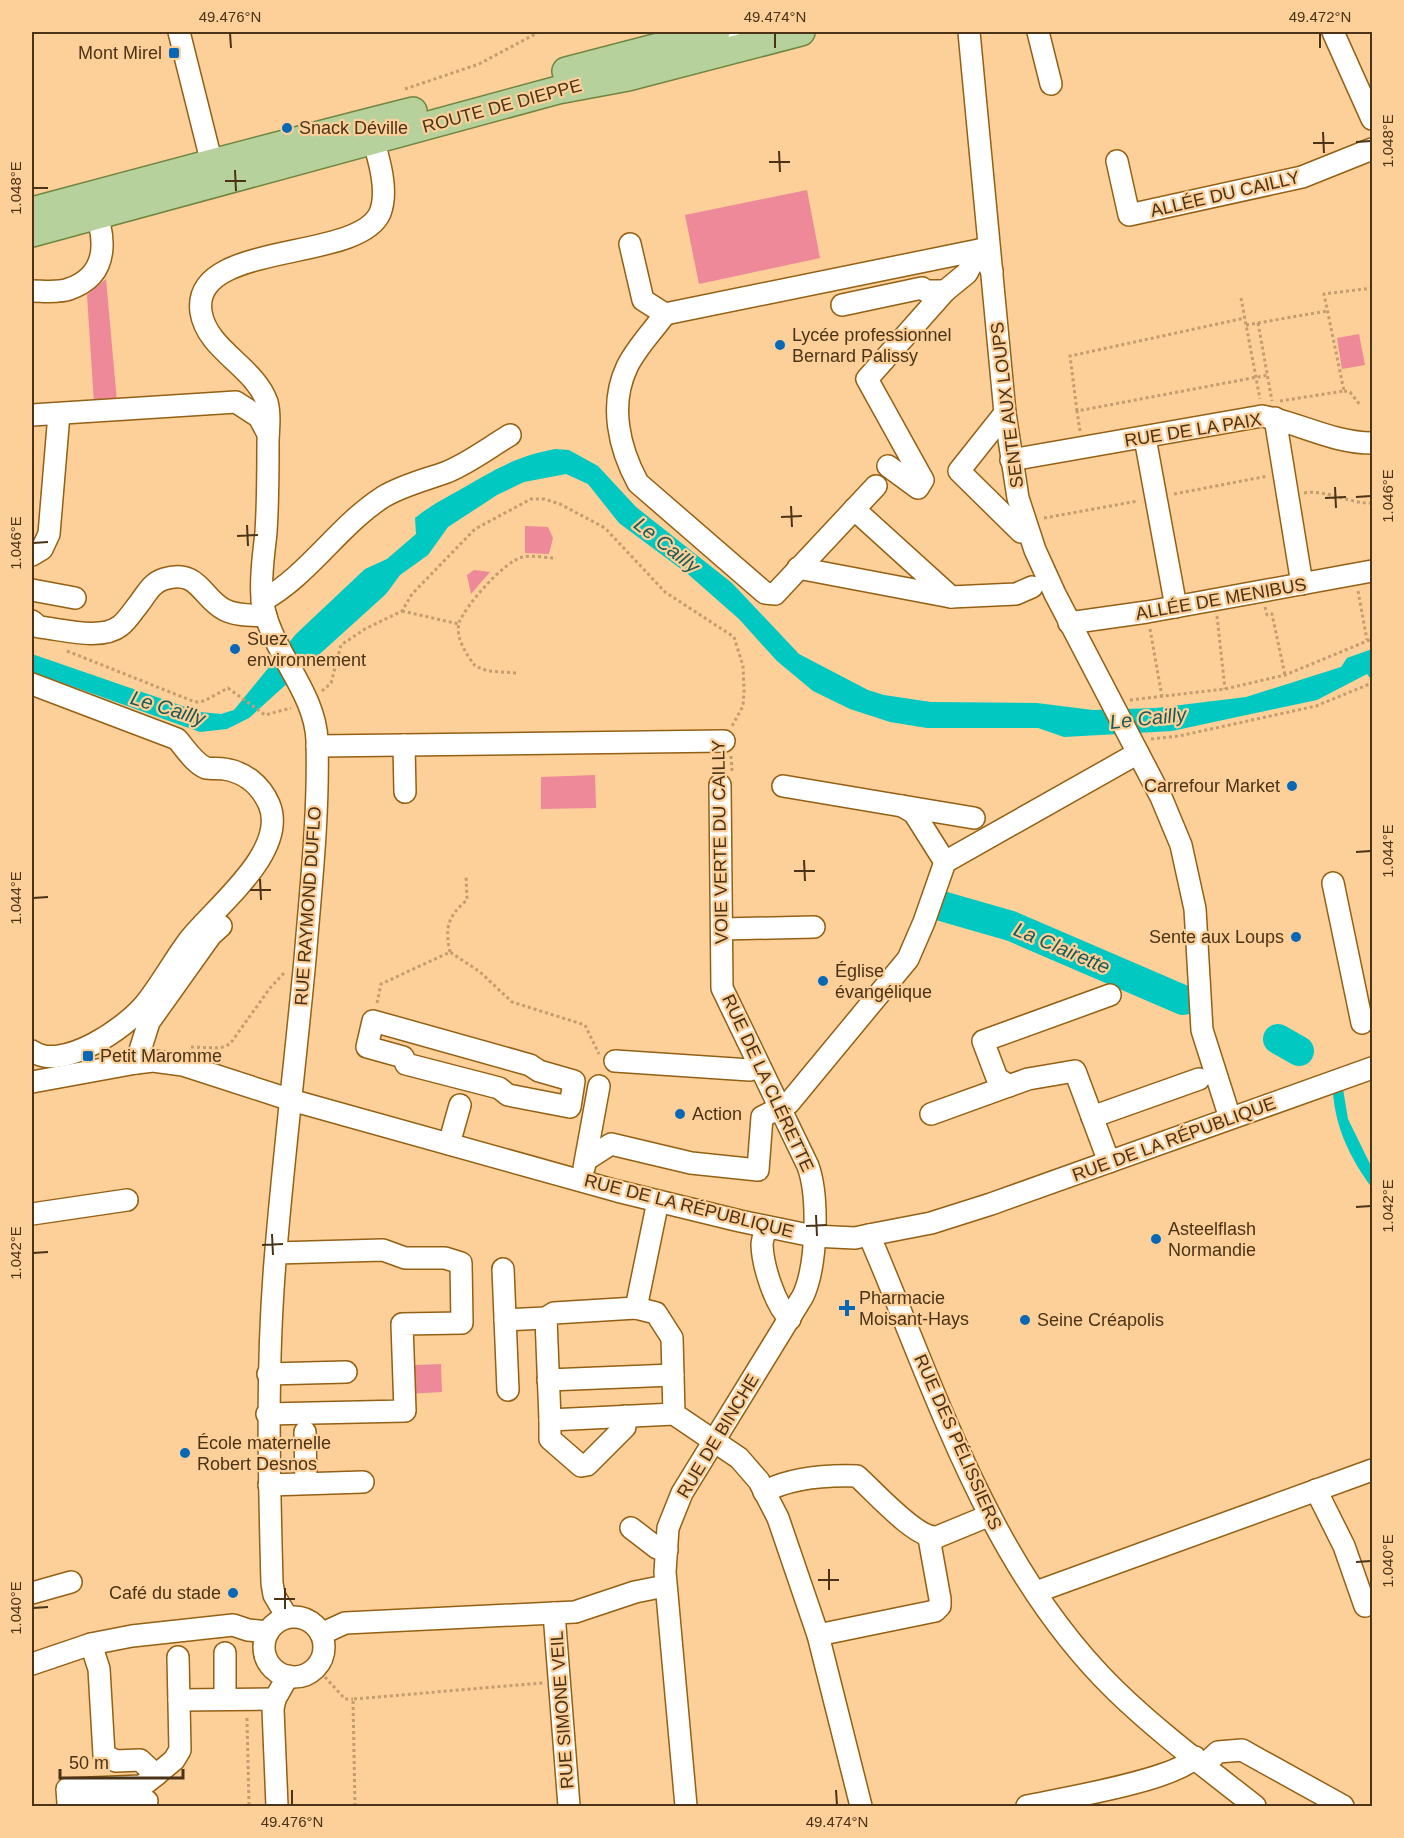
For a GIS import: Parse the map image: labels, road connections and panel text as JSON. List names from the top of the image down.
{
  "streets": {
    "main road": ["ROUTE DE DIEPPE"],
    "street": [
      "ALLÉE DU CAILLY",
      "SENTE AUX LOUPS",
      "RUE DE LA PAIX",
      "ALLÉE DE MENIBUS",
      "RUE RAYMOND DUFLO",
      "RUE DE LA CLÉRETTE",
      "RUE DE LA RÉPUBLIQUE",
      "RUE DE BINCHE",
      "RUE DES PÉLISSIERS",
      "RUE SIMONE VEIL"
    ],
    "path": ["VOIE VERTE DU CAILLY"]
  },
  "crossings": [
    ["SENTE AUX LOUPS", "RUE DE LA PAIX"],
    ["SENTE AUX LOUPS", "ALLÉE DE MENIBUS"],
    ["SENTE AUX LOUPS", "RUE DE LA RÉPUBLIQUE"],
    ["VOIE VERTE DU CAILLY", "RUE RAYMOND DUFLO"],
    ["VOIE VERTE DU CAILLY", "RUE DE LA CLÉRETTE"],
    ["RUE RAYMOND DUFLO", "RUE DE LA RÉPUBLIQUE"],
    ["RUE DE LA CLÉRETTE", "RUE DE LA RÉPUBLIQUE"],
    ["RUE DE LA CLÉRETTE", "RUE DE BINCHE"],
    ["RUE DE LA RÉPUBLIQUE", "RUE DE BINCHE"],
    ["RUE DE LA RÉPUBLIQUE", "RUE DES PÉLISSIERS"]
  ],
  "water": ["Le Cailly", "La Clairette"],
  "places": {
    "transit": ["Mont Mirel", "Petit Maromme"],
    "other": [
      "Snack Déville",
      "Lycée professionnel Bernard Palissy",
      "Suez environnement",
      "Carrefour Market",
      "Sente aux Loups",
      "Église évangélique",
      "Action",
      "Asteelflash Normandie",
      "Seine Créapolis",
      "École maternelle Robert Desnos",
      "Café du stade"
    ],
    "health": ["Pharmacie Moisant-Hays"]
  },
  "scale_bar": "50 m",
  "coordinates": [
    "49.476°N",
    "49.474°N",
    "49.472°N",
    "1.048°E",
    "1.046°E",
    "1.044°E",
    "1.042°E",
    "1.040°E"
  ]
}
